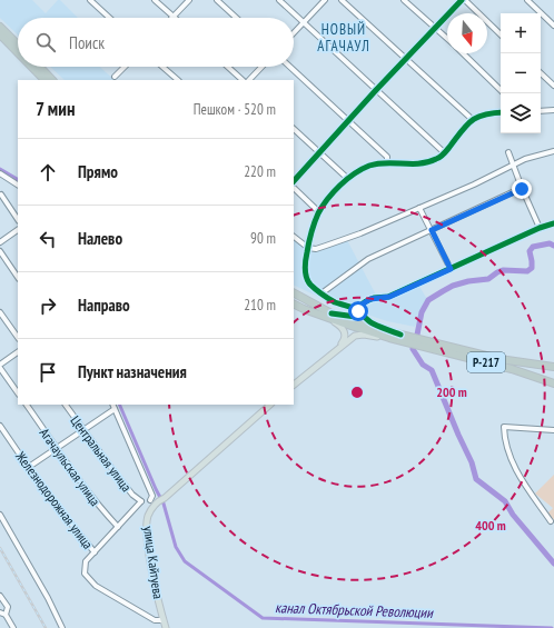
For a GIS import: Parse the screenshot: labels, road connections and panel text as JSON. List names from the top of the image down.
{
  "streets": {
    "highway": ["Р-217"],
    "main road": ["улица Кайтуева"],
    "street": ["Центральная улица", "Агачаульская улица", "Железнодорожная улица"]
  },
  "districts": ["НОВЫЙ АГАЧАУЛ"],
  "water": ["канал Октябрьской Революции"],
  "north": "bottom",
  "page": {
    "map_buttons": ["+", "−"],
    "search": "Поиск",
    "heading": ["7 мин", "Пешком · 520 m"],
    "list": [
      ["Прямо", "220 m"],
      ["Налево", "90 m"],
      ["Направо", "210 m"],
      "Пункт назначения"
    ]
  },
  "rings": ["200 m", "400 m"]
}
